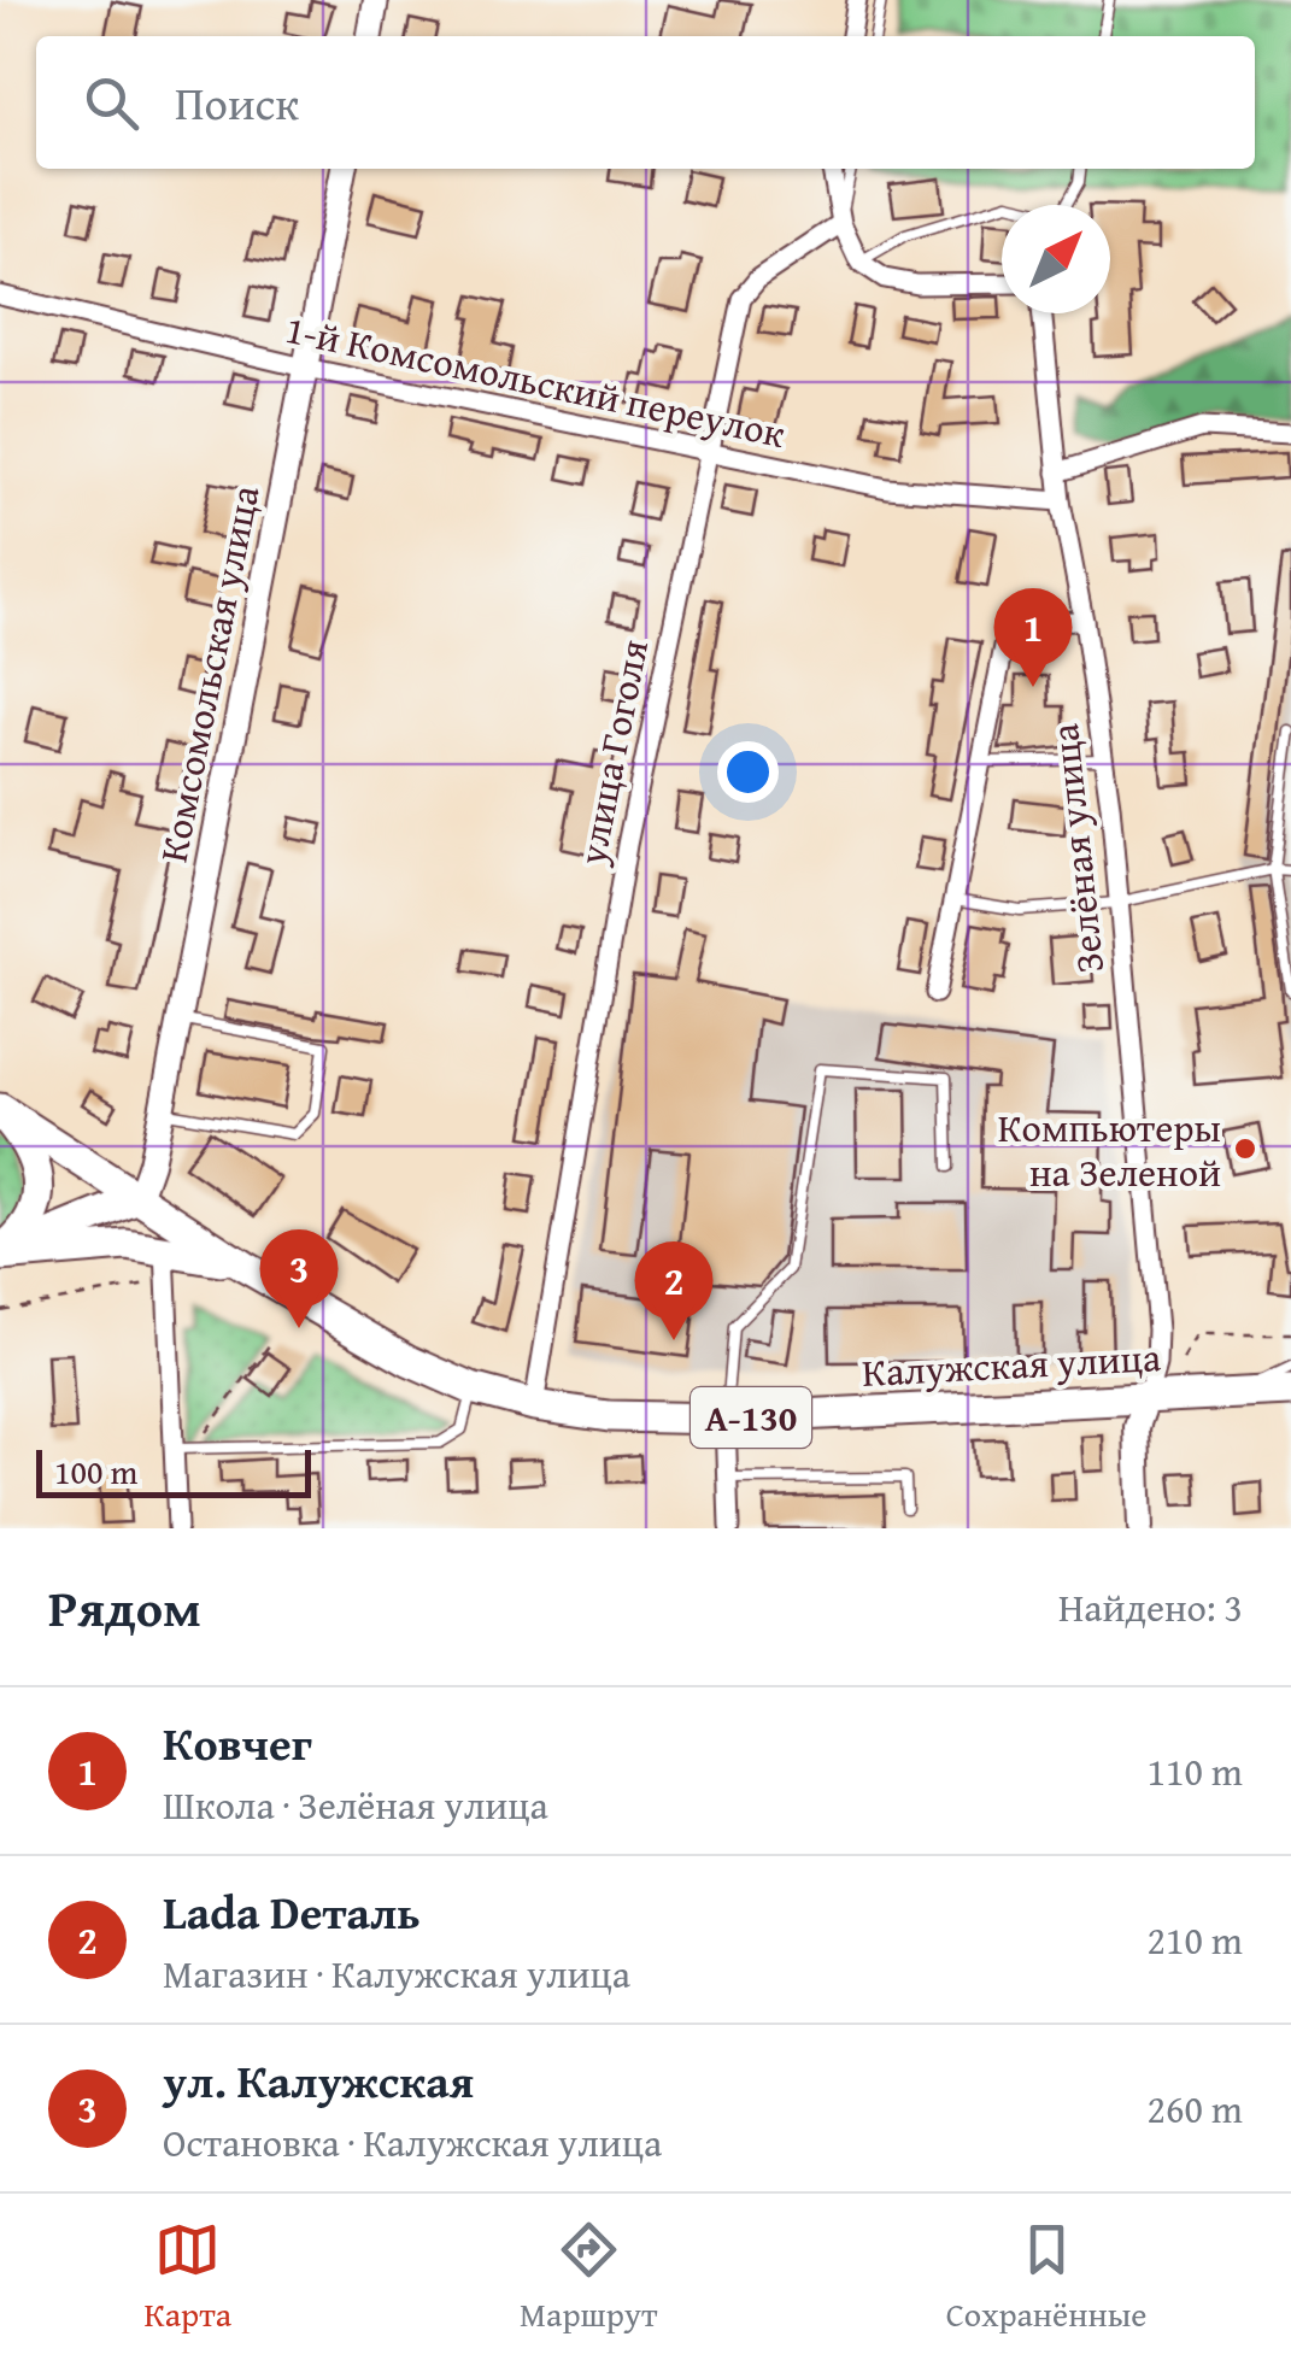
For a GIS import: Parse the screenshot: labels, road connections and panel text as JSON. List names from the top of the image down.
{
  "streets": {
    "main road": ["Калужская улица", "А-130"],
    "street": [
      "1-й Комсомольский переулок",
      "Комсомольская улица",
      "улица Гоголя",
      "Зелёная улица"
    ]
  },
  "crossings": [
    ["1-й Комсомольский переулок", "Комсомольская улица"],
    ["1-й Комсомольский переулок", "улица Гоголя"],
    ["1-й Комсомольский переулок", "Зелёная улица"],
    ["Комсомольская улица", "Калужская улица"],
    ["Комсомольская улица", "А-130"],
    ["улица Гоголя", "Калужская улица"],
    ["Зелёная улица", "Калужская улица"],
    ["Калужская улица", "А-130"]
  ],
  "places": ["Компьютеры на Зеленой"],
  "scale_bar": "100 m",
  "north": "top right",
  "page": {
    "search": "Поиск",
    "pins": ["1", "3", "2"],
    "scale": "100 m",
    "heading": ["Рядом", "Найдено: 3"],
    "list": [
      {
        "mark": "1",
        "name": "Ковчег",
        "note": "Школа · Зелёная улица",
        "value": "110 m"
      },
      {
        "mark": "2",
        "name": "Lada Dеталь",
        "note": "Магазин · Калужская улица",
        "value": "210 m"
      },
      {
        "mark": "3",
        "name": "ул. Калужская",
        "note": "Остановка · Калужская улица",
        "value": "260 m"
      }
    ],
    "nav": ["Карта", "Маршрут", "Сохранённые"]
  }
}
